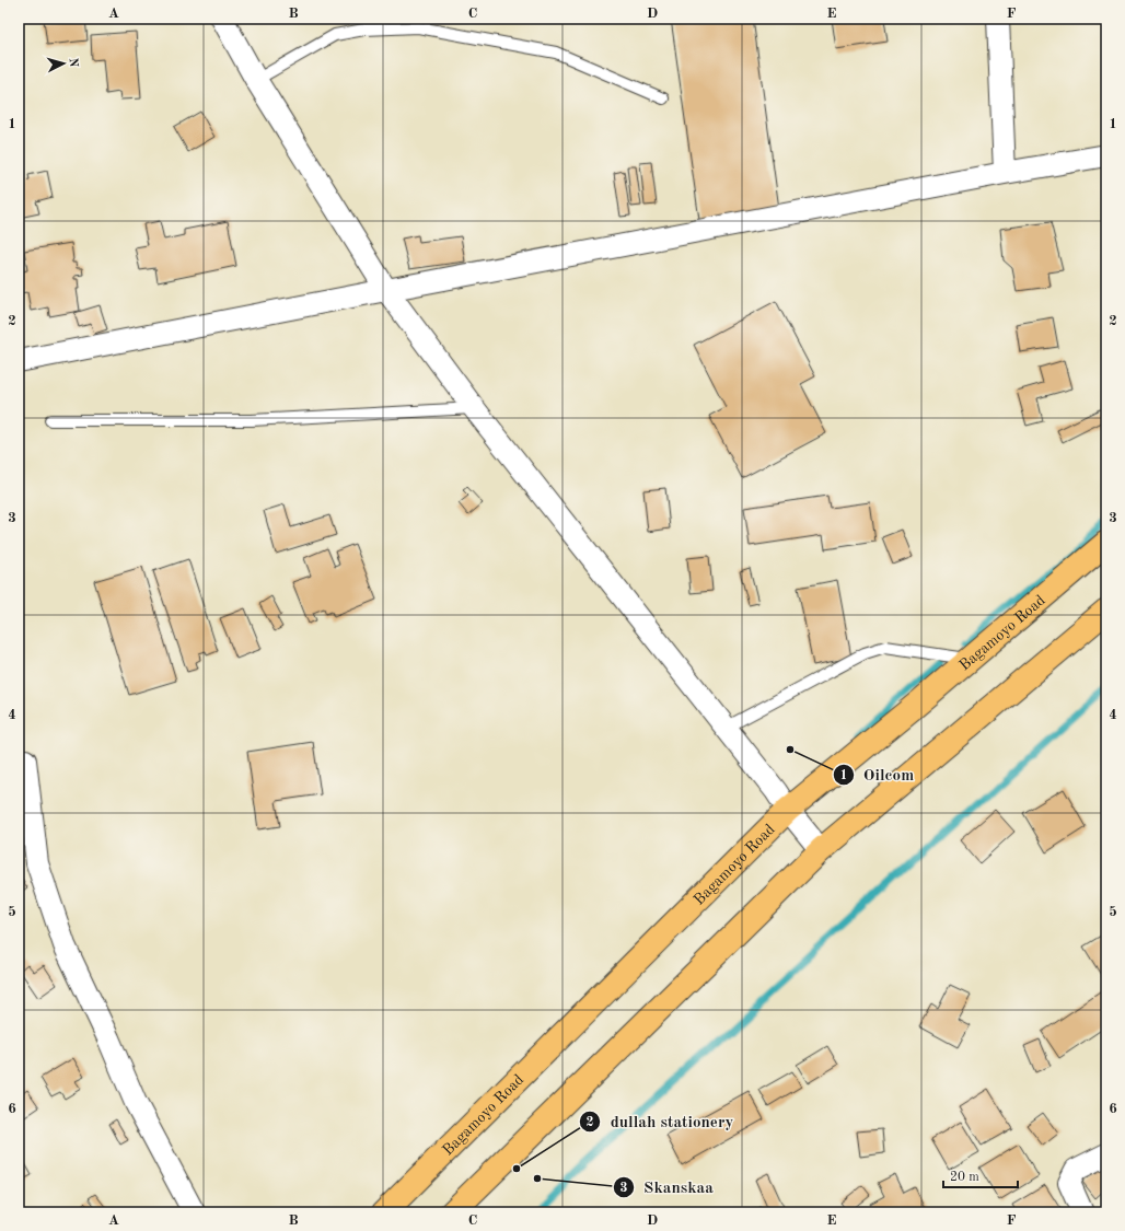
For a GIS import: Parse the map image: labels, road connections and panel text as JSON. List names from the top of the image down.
{
  "streets": {
    "highway": ["Bagamoyo Road"]
  },
  "places": ["Oilcom", "dullah stationery", "Skanskaa"],
  "scale_bar": "20 m",
  "north": "right",
  "grid": {
    "columns": [
      "A",
      "B",
      "C",
      "D",
      "E",
      "F"
    ],
    "rows": [
      "1",
      "2",
      "3",
      "4",
      "5",
      "6"
    ]
  }
}
